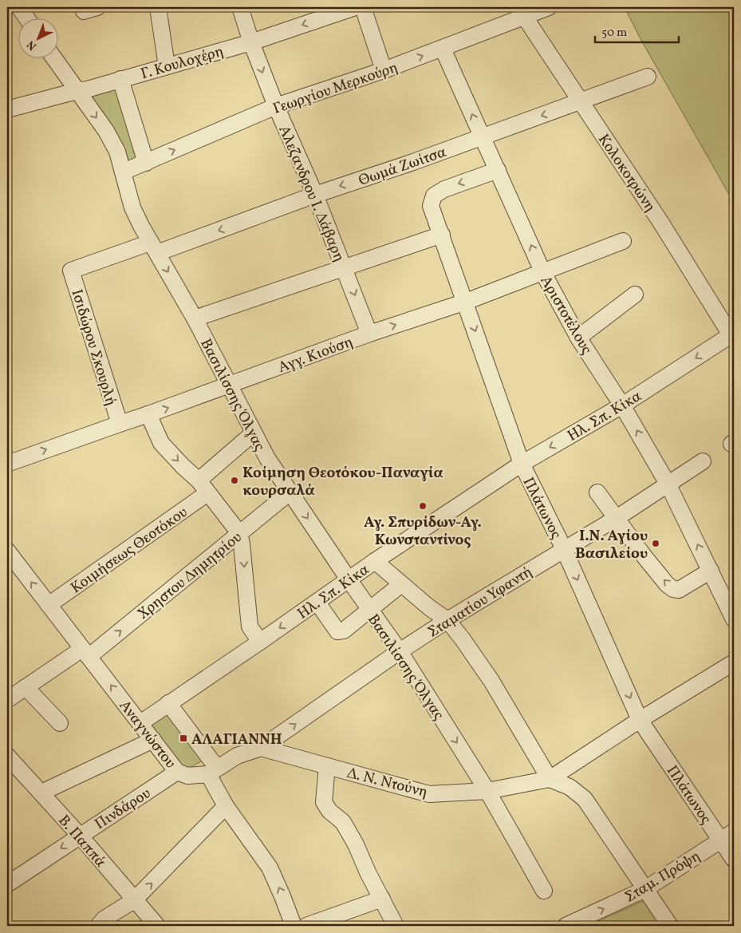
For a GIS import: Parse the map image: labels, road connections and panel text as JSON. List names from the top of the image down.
{
  "streets": {
    "street": [
      "Γ. Κουλοχέρη",
      "Γεωργίου Μερκούρη",
      "Θωμά Ζωίτσα",
      "Κολοκοτρώνη",
      "Αλεζανδρου Ι. Δάβαρη",
      "Αριστοτέλους",
      "Ισιδώρου Σκουρλή",
      "Αγγ. Κιούση",
      "Βασιλίσσης Όλγας",
      "Ηλ. Σπ. Κίκα",
      "Πλάτωνος",
      "Κοιμήσεως Θεοτόκου",
      "Χρηστου Δημητρίου",
      "Σταματίου Υφαντή",
      "Αναγνώστου",
      "Δ. Ν. Ντούνη",
      "Πινδάρου",
      "Β. Παππά",
      "Σταμ. Πρόψη"
    ]
  },
  "crossings": [
    ["Γ. Κουλοχέρη", "Αλεζανδρου Ι. Δάβαρη"],
    ["Γ. Κουλοχέρη", "Βασιλίσσης Όλγας"],
    ["Γεωργίου Μερκούρη", "Κολοκοτρώνη"],
    ["Γεωργίου Μερκούρη", "Αλεζανδρου Ι. Δάβαρη"],
    ["Γεωργίου Μερκούρη", "Αριστοτέλους"],
    ["Γεωργίου Μερκούρη", "Βασιλίσσης Όλγας"],
    ["Θωμά Ζωίτσα", "Κολοκοτρώνη"],
    ["Θωμά Ζωίτσα", "Αλεζανδρου Ι. Δάβαρη"],
    ["Θωμά Ζωίτσα", "Αριστοτέλους"],
    ["Θωμά Ζωίτσα", "Ισιδώρου Σκουρλή"],
    ["Θωμά Ζωίτσα", "Βασιλίσσης Όλγας"],
    ["Κολοκοτρώνη", "Ηλ. Σπ. Κίκα"],
    ["Αλεζανδρου Ι. Δάβαρη", "Αγγ. Κιούση"],
    ["Αριστοτέλους", "Αγγ. Κιούση"],
    ["Αριστοτέλους", "Ηλ. Σπ. Κίκα"],
    ["Αριστοτέλους", "Πλάτωνος"],
    ["Αριστοτέλους", "Σταματίου Υφαντή"],
    ["Ισιδώρου Σκουρλή", "Αγγ. Κιούση"],
    ["Αγγ. Κιούση", "Βασιλίσσης Όλγας"],
    ["Αγγ. Κιούση", "Πλάτωνος"],
    ["Βασιλίσσης Όλγας", "Ηλ. Σπ. Κίκα"],
    ["Βασιλίσσης Όλγας", "Κοιμήσεως Θεοτόκου"],
    ["Βασιλίσσης Όλγας", "Χρηστου Δημητρίου"],
    ["Βασιλίσσης Όλγας", "Σταματίου Υφαντή"],
    ["Βασιλίσσης Όλγας", "Δ. Ν. Ντούνη"],
    ["Ηλ. Σπ. Κίκα", "Πλάτωνος"],
    ["Ηλ. Σπ. Κίκα", "Αναγνώστου"],
    ["Πλάτωνος", "Σταματίου Υφαντή"],
    ["Πλάτωνος", "Δ. Ν. Ντούνη"],
    ["Πλάτωνος", "Σταμ. Πρόψη"],
    ["Κοιμήσεως Θεοτόκου", "Αναγνώστου"],
    ["Χρηστου Δημητρίου", "Αναγνώστου"],
    ["Σταματίου Υφαντή", "Δ. Ν. Ντούνη"],
    ["Αναγνώστου", "Πινδάρου"],
    ["Πινδάρου", "Β. Παππά"]
  ],
  "one_way": [
    "Γεωργίου Μερκούρη",
    "Αριστοτέλους",
    "Ηλ. Σπ. Κίκα",
    "Χρηστου Δημητρίου",
    "Αναγνώστου",
    "Σταμ. Πρόψη"
  ],
  "places": {
    "other": ["Κοίμηση Θεοτόκου-Παναγία κουρσαλά", "Αγ. Σπυρίδων-Αγ. Κωνσταντίνος", "Ι.Ν. Αγίου Βασιλείου"],
    "transit": ["ΑΛΑΓΙΑΝΝΗ"]
  },
  "scale_bar": "50 m",
  "north": "bottom left"
}
